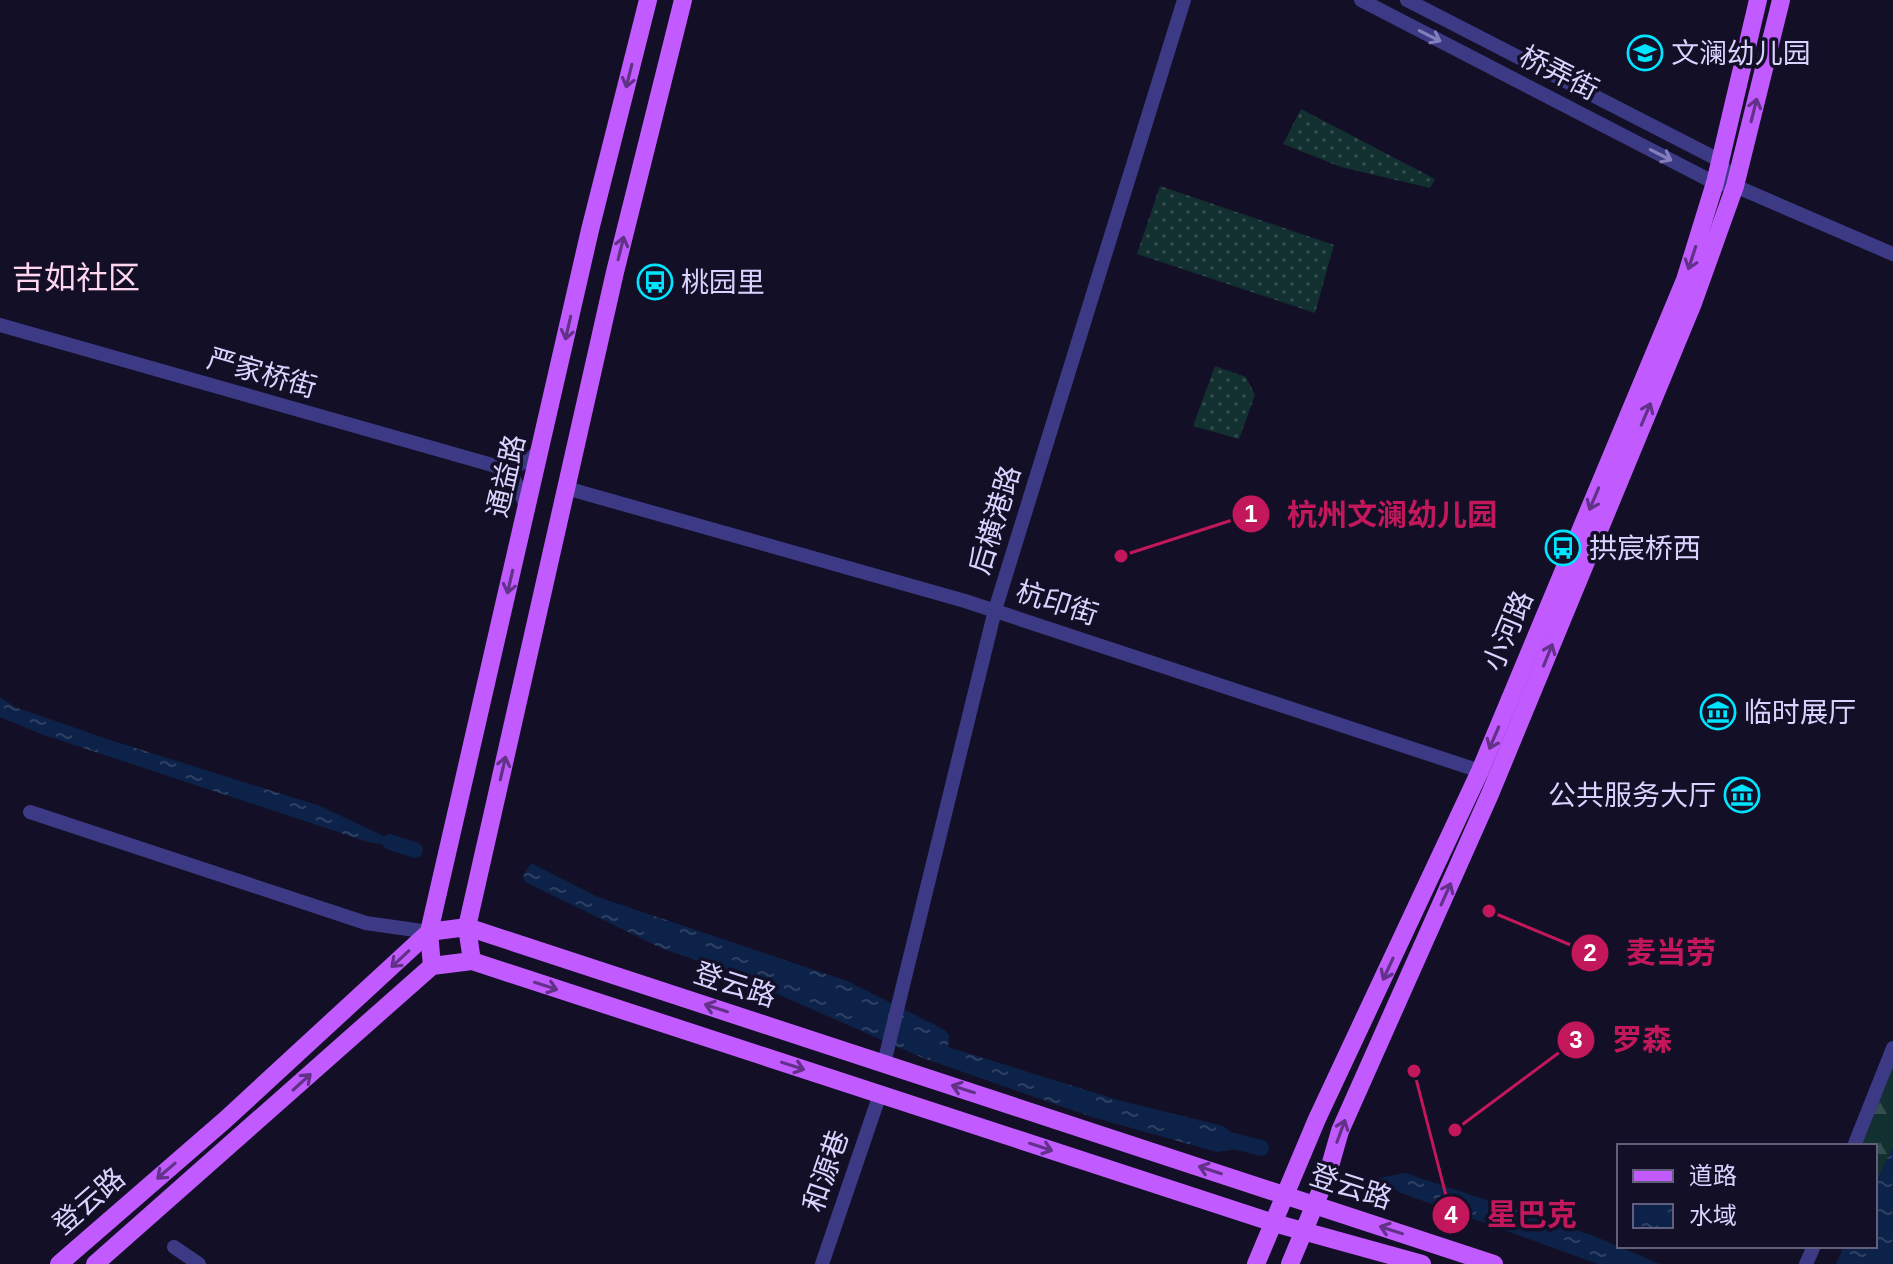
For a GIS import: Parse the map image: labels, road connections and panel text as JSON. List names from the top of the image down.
{
  "streets": {
    "main road": ["通益路", "小河路", "登云路"],
    "street": [
      "桥弄街",
      "严家桥街",
      "后横港路",
      "杭印街",
      "和源巷"
    ]
  },
  "crossings": [
    ["桥弄街", "小河路"],
    ["通益路", "登云路"],
    ["后横港路", "杭印街"],
    ["后横港路", "登云路"],
    ["杭印街", "小河路"],
    ["小河路", "登云路"],
    ["登云路", "和源巷"]
  ],
  "districts": ["吉如社区"],
  "places": {
    "school or university": ["文澜幼儿园"],
    "bus stop": ["桃园里", "拱宸桥西"],
    "other": [
      "杭州文澜幼儿园",
      "麦当劳",
      "星巴克",
      "罗森"
    ],
    "museum": ["临时展厅", "公共服务大厅"]
  },
  "legend": ["道路", "水域"]
}
